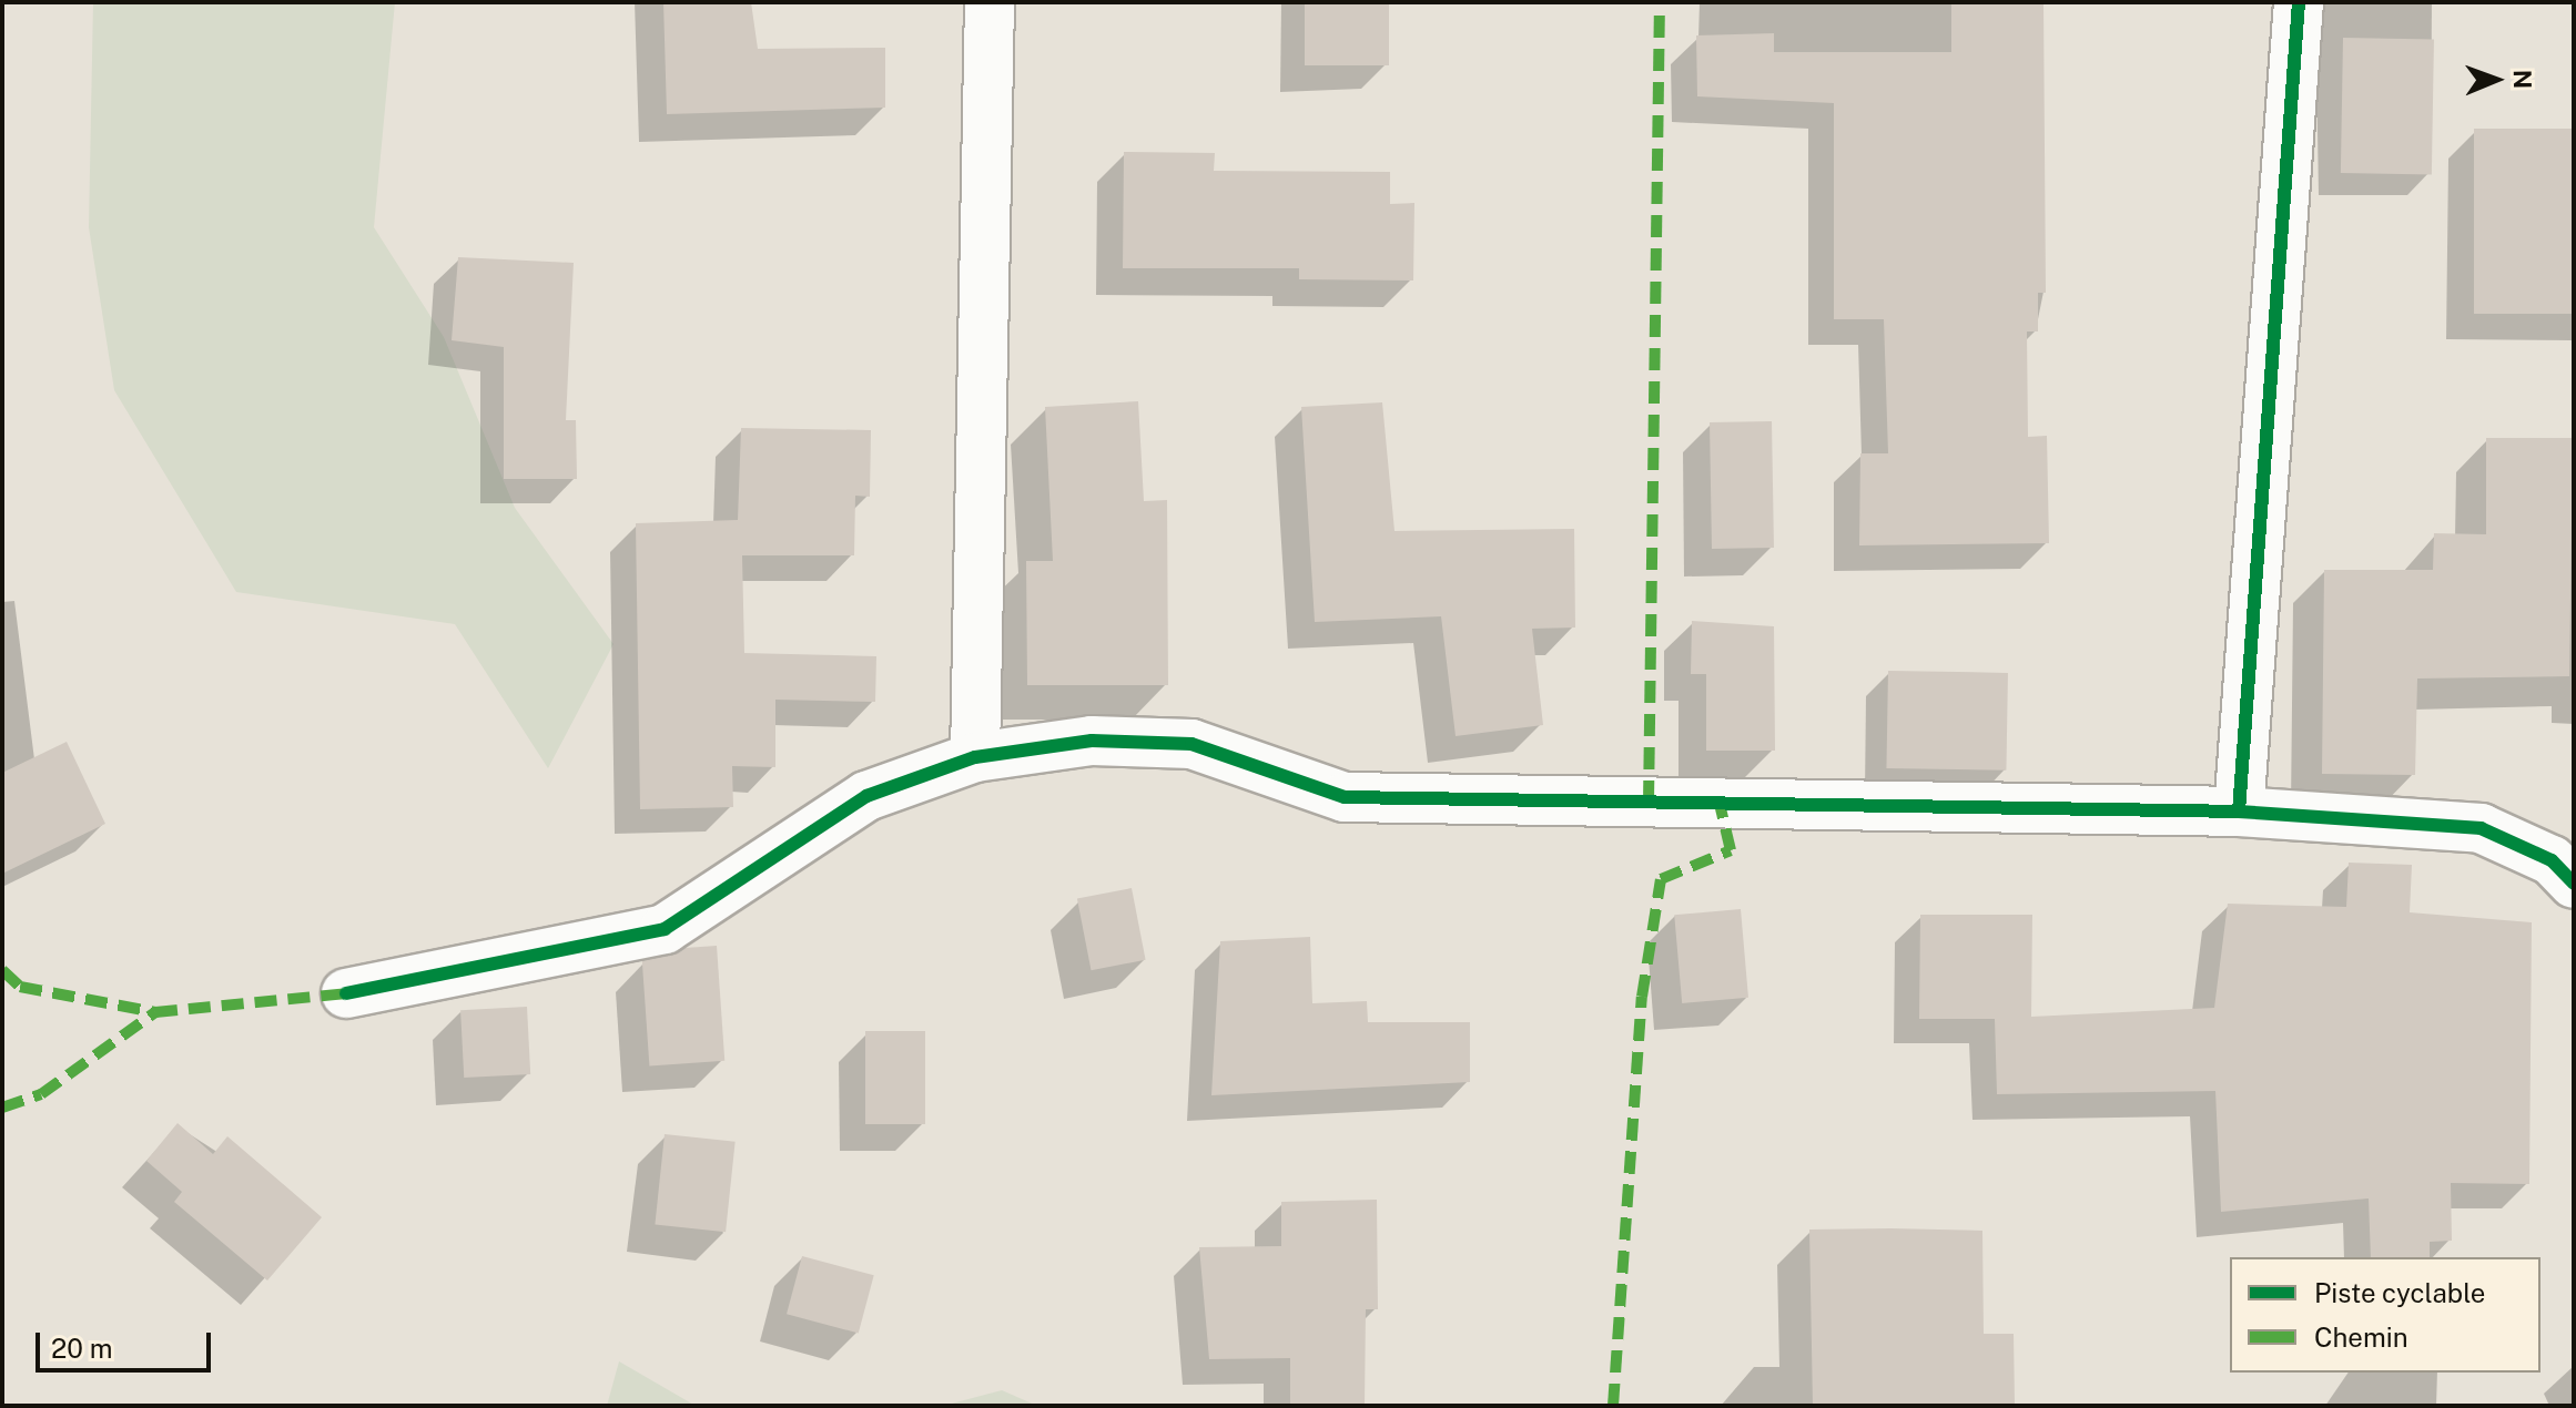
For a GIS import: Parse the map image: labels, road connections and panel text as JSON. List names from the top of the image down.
{
  "legend": ["Piste cyclable", "Chemin"],
  "scale_bar": "20 m",
  "north": "right"
}
